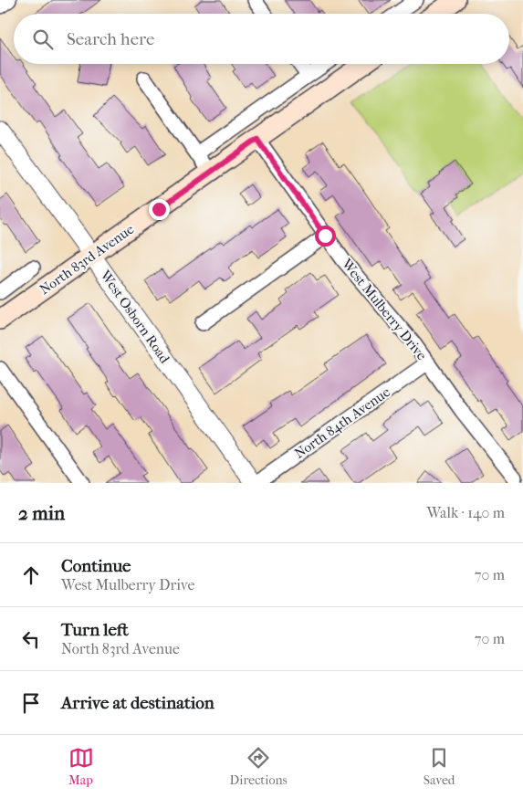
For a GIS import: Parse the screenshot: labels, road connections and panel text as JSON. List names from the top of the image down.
{
  "streets": {
    "main road": ["North 83rd Avenue"],
    "street": ["West Mulberry Drive", "West Osborn Road", "North 84th Avenue"]
  },
  "crossings": [
    ["North 83rd Avenue", "West Mulberry Drive"],
    ["North 83rd Avenue", "West Osborn Road"],
    ["West Mulberry Drive", "North 84th Avenue"],
    ["West Osborn Road", "North 84th Avenue"]
  ],
  "page": {
    "search": "Search here",
    "heading": ["2 min", "Walk · 140 m"],
    "list": [
      ["Continue", "West Mulberry Drive", "70 m"],
      ["Turn left", "North 83rd Avenue", "70 m"],
      "Arrive at destination"
    ],
    "nav": ["Map", "Directions", "Saved"]
  }
}
